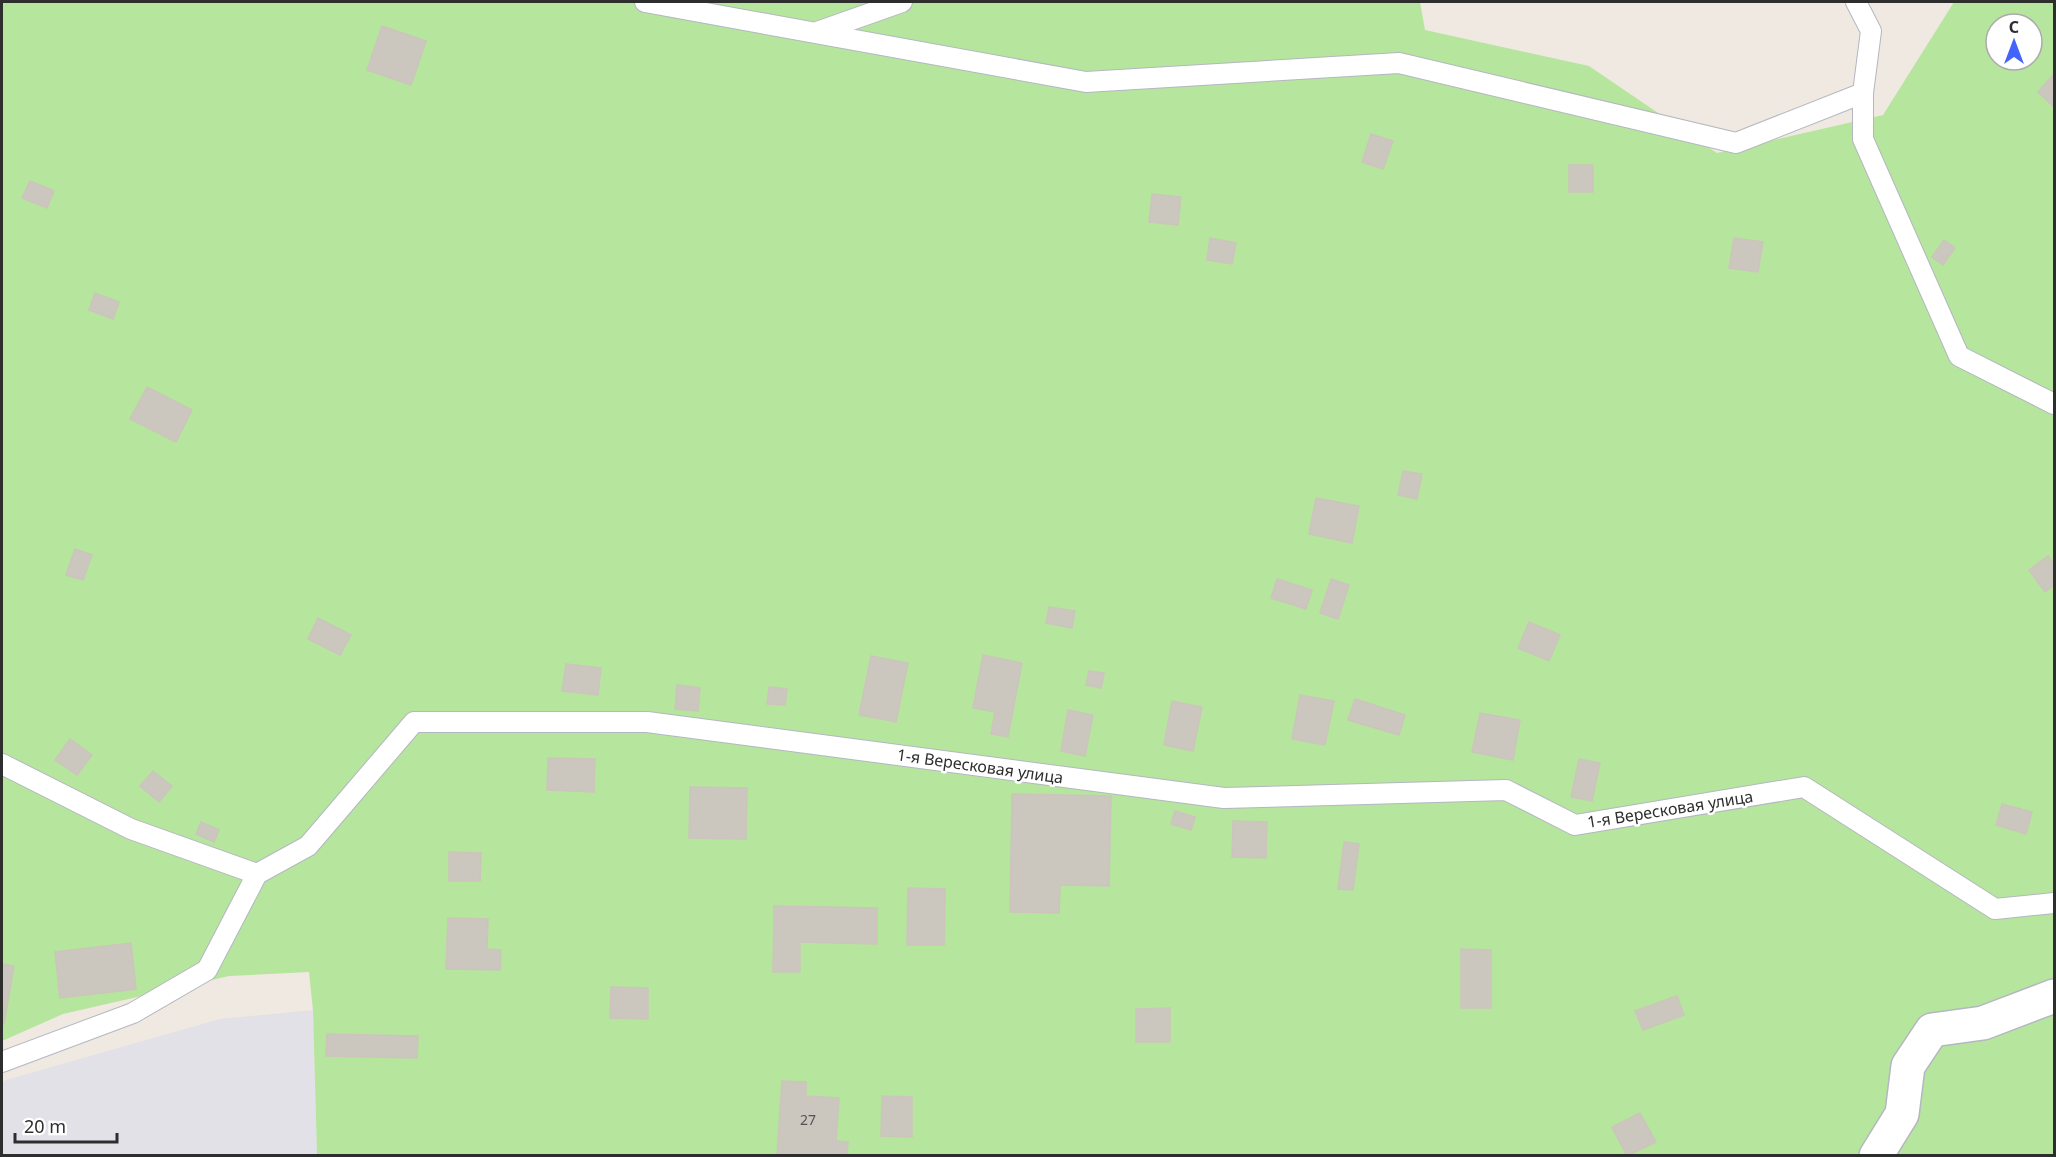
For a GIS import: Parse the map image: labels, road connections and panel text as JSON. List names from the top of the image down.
{
  "streets": {
    "lane": ["1-я Вересковая улица"]
  },
  "house_numbers": ["27"],
  "scale_bar": "20 m",
  "north": "top"
}
